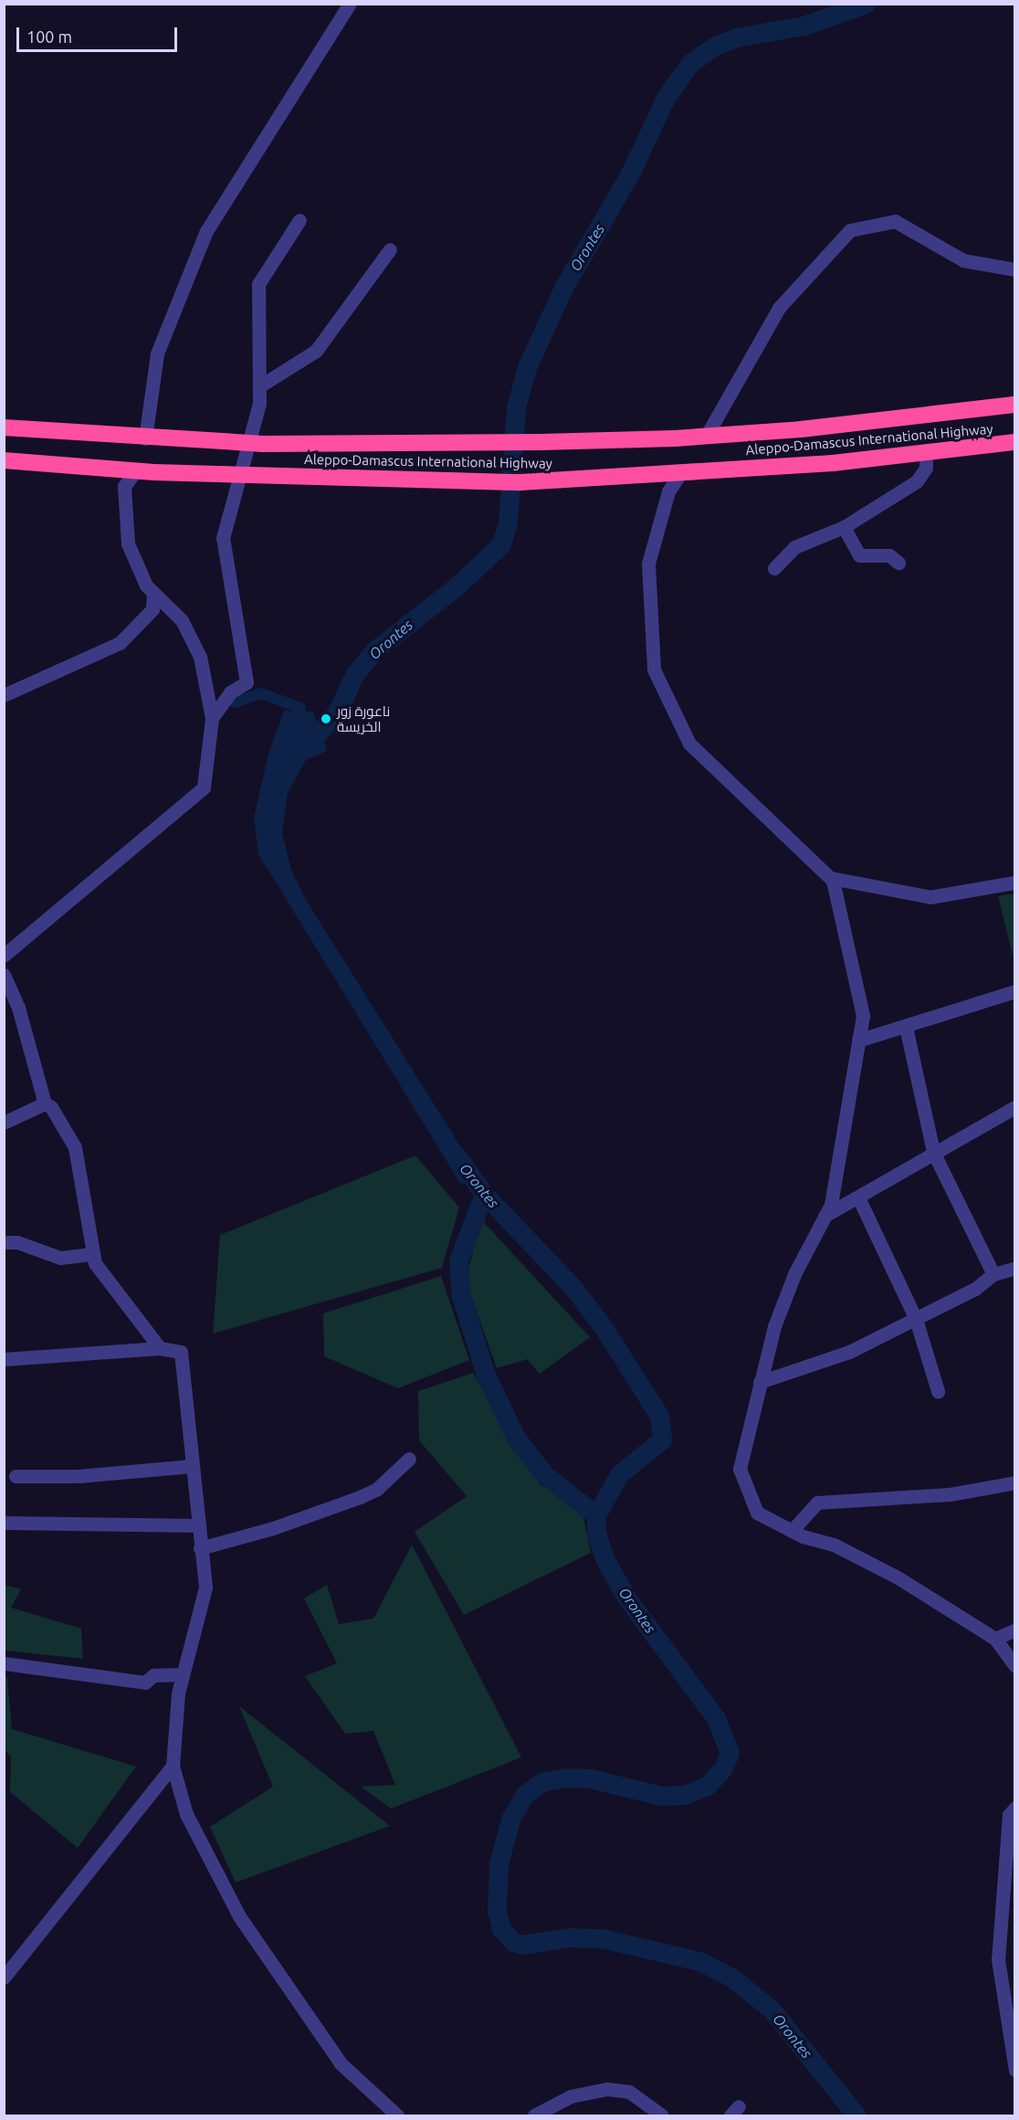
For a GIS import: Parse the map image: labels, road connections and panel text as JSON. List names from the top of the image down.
{
  "streets": {
    "highway": ["Aleppo-Damascus International Highway"]
  },
  "water": ["Orontes"],
  "places": ["ناعورة زور الخريسة"],
  "scale_bar": "100 m"
}
